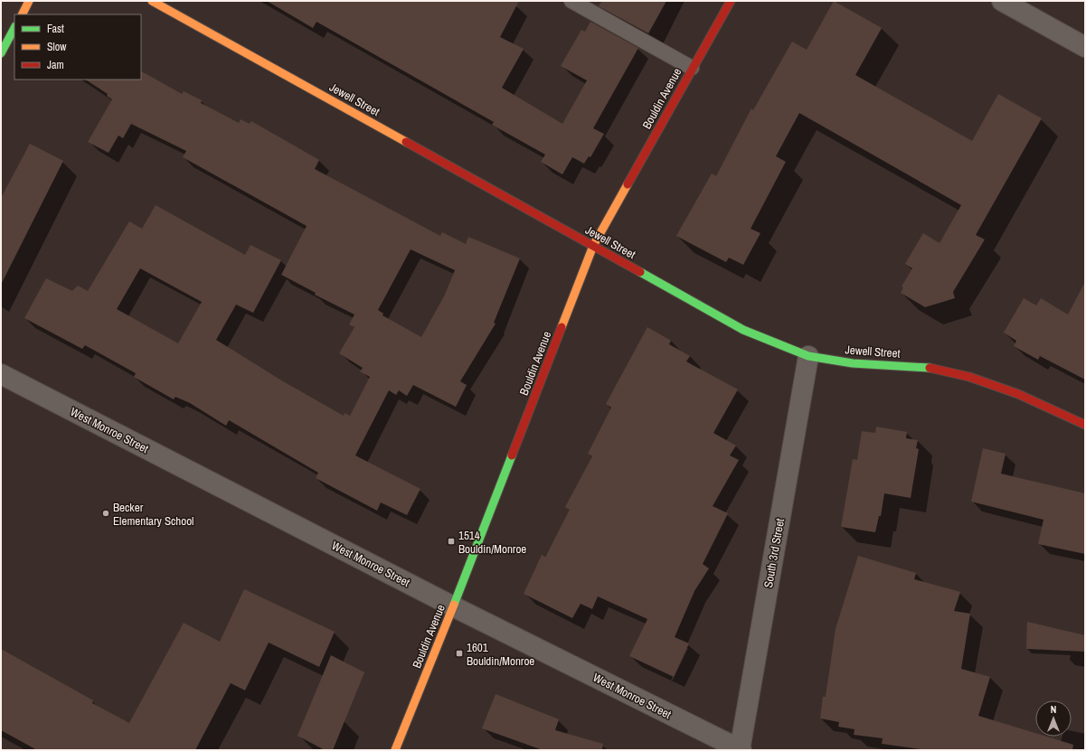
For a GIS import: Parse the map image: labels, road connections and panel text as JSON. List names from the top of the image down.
{
  "streets": {
    "street": [
      "Bouldin Avenue",
      "Jewell Street",
      "West Monroe Street",
      "South 3rd Street"
    ]
  },
  "crossings": [
    ["Bouldin Avenue", "Jewell Street"],
    ["Bouldin Avenue", "West Monroe Street"],
    ["Jewell Street", "South 3rd Street"],
    ["West Monroe Street", "South 3rd Street"]
  ],
  "places": {
    "other": ["Becker Elementary School"],
    "transit": ["1514 Bouldin/Monroe", "1601 Bouldin/Monroe"]
  },
  "legend": ["Fast", "Slow", "Jam"],
  "north": "top"
}
